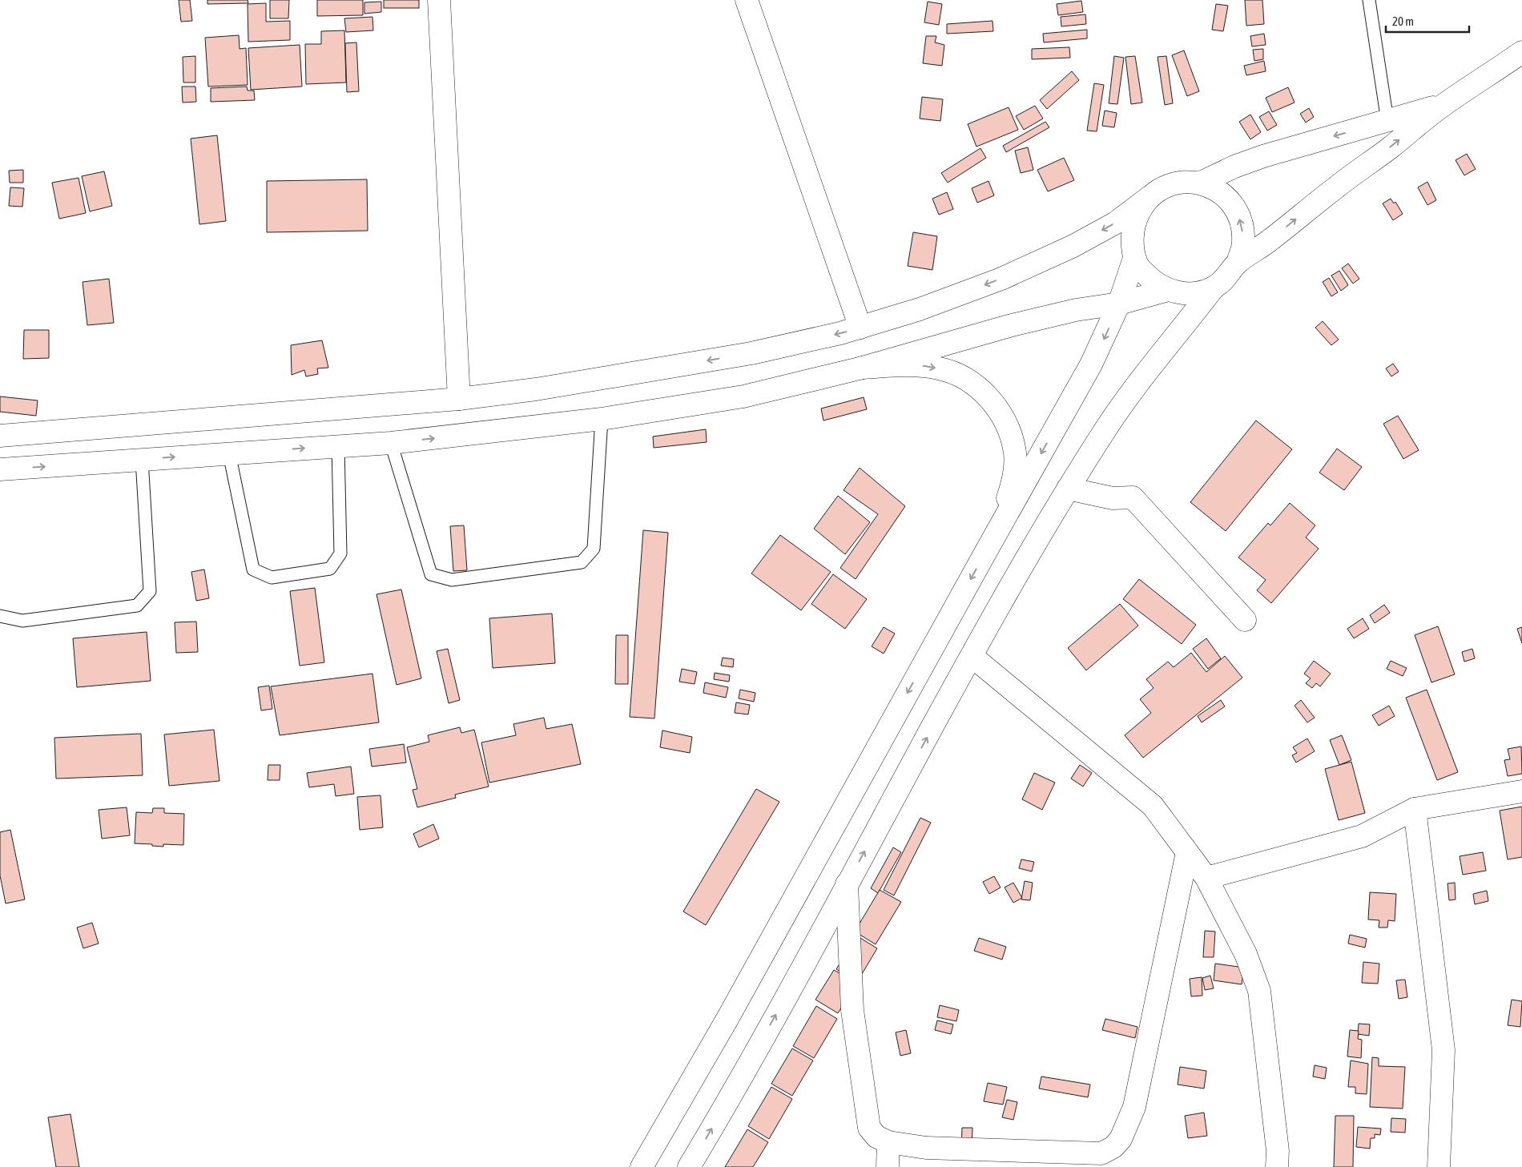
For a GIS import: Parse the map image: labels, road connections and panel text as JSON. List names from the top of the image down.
{
  "scale_bar": "20 m"
}
